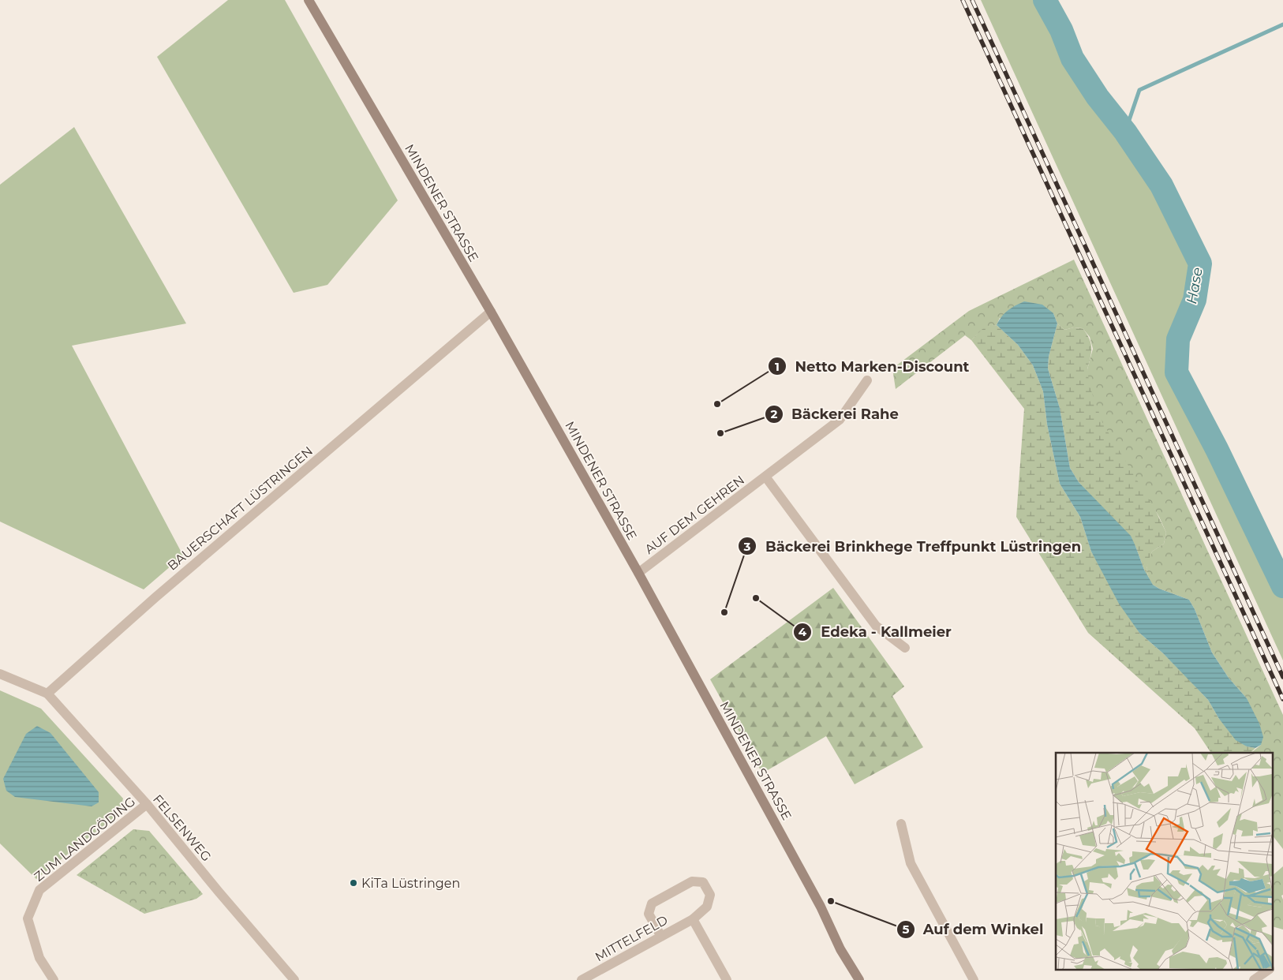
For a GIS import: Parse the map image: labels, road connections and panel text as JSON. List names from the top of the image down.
{
  "streets": {
    "main road": ["MINDENER STRASSE"],
    "street": [
      "BAUERSCHAFT LÜSTRINGEN",
      "AUF DEM GEHREN",
      "FELSENWEG",
      "ZUM LANDGÖDING",
      "MITTELFELD"
    ]
  },
  "crossings": [
    ["MINDENER STRASSE", "BAUERSCHAFT LÜSTRINGEN"],
    ["MINDENER STRASSE", "AUF DEM GEHREN"],
    ["BAUERSCHAFT LÜSTRINGEN", "FELSENWEG"],
    ["FELSENWEG", "ZUM LANDGÖDING"]
  ],
  "water": ["Hase"],
  "places": [
    "Netto Marken-Discount",
    "Bäckerei Rahe",
    "Edeka - Kallmeier",
    "Bäckerei Brinkhege Treffpunkt Lüstringen",
    "KiTa Lüstringen",
    "Auf dem Winkel"
  ]
}
